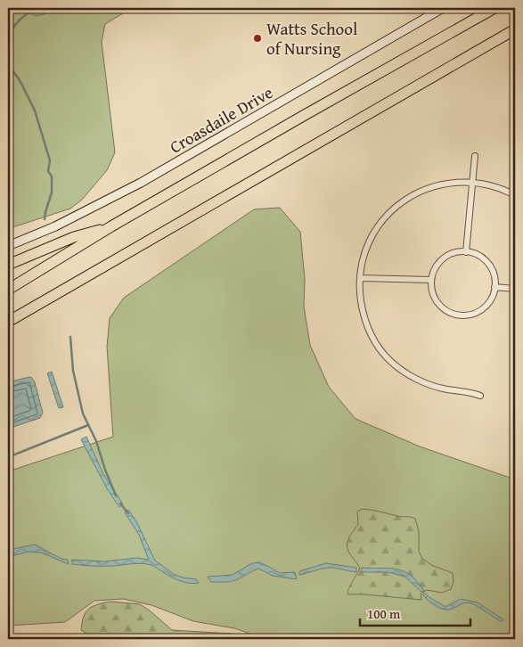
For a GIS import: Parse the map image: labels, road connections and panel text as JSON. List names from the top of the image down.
{
  "streets": {
    "street": ["Croasdaile Drive"]
  },
  "places": ["Watts School of Nursing"],
  "scale_bar": "100 m"
}
